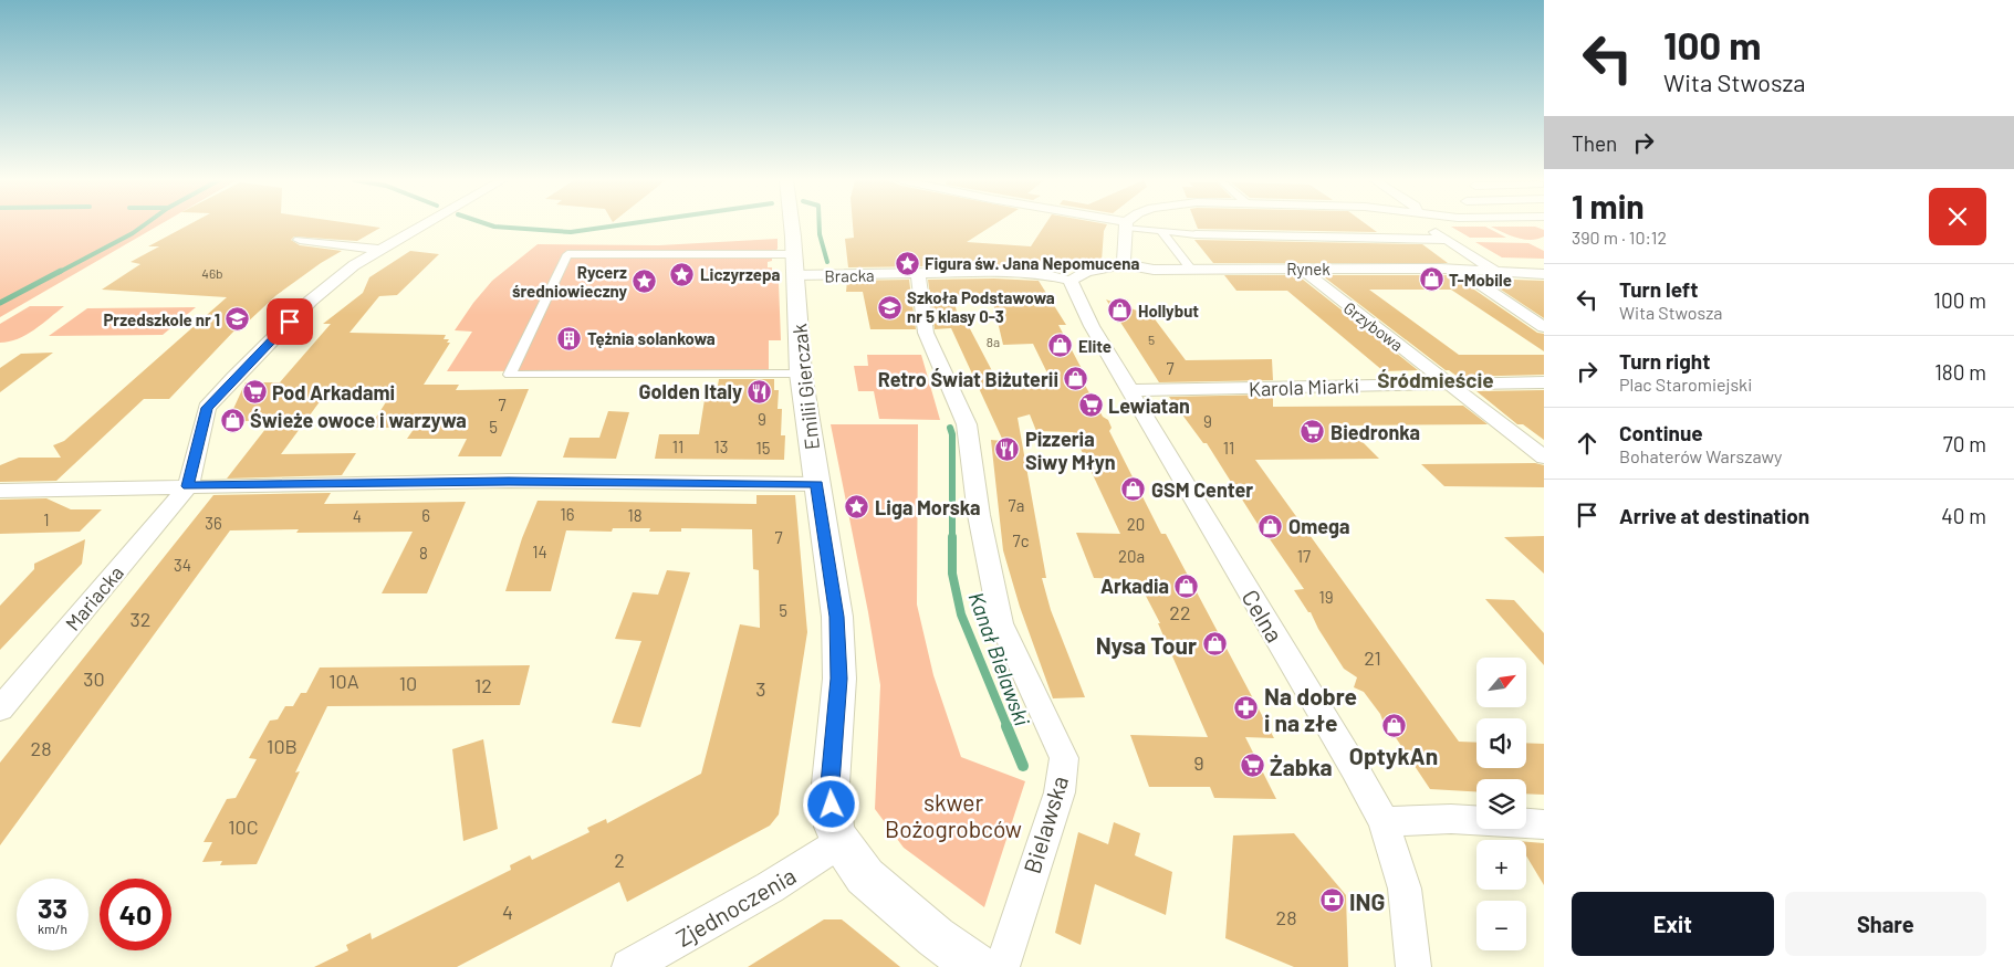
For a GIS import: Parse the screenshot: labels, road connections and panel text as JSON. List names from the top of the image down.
{
  "streets": {
    "street": [
      "Rynek",
      "Bracka",
      "Grzybowa",
      "Emilii Gierczak",
      "Karola Miarki",
      "Mariacka",
      "Celna",
      "Bielawska",
      "Zjednoczenia"
    ]
  },
  "crossings": [
    ["Rynek", "Bracka"],
    ["Rynek", "Grzybowa"],
    ["Rynek", "Celna"],
    ["Bracka", "Emilii Gierczak"],
    ["Bracka", "Celna"],
    ["Bracka", "Bielawska"],
    ["Grzybowa", "Karola Miarki"],
    ["Emilii Gierczak", "Zjednoczenia"],
    ["Karola Miarki", "Celna"]
  ],
  "districts": ["Śródmieście"],
  "water": ["Kanał Bielawski"],
  "parks": ["skwer Bożogrobców"],
  "places": {
    "place": [
      "Figura św. Jana Nepomucena",
      "Liczyrzepa",
      "Rycerz średniowieczny",
      "Liga Morska"
    ],
    "shop": [
      "T-Mobile",
      "Hollybut",
      "Elite",
      "Retro Świat Biżuterii",
      "Świeże owoce i warzywa",
      "GSM Center",
      "Omega",
      "Arkadia",
      "Nysa Tour",
      "OptykAn"
    ],
    "school or university": ["Szkoła Podstawowa nr 5 klasy 0-3", "Przedszkole nr 1"],
    "building": ["Tężnia solankowa"],
    "restaurant": ["Golden Italy", "Pizzeria Siwy Młyn"],
    "supermarket": [
      "Pod Arkadami",
      "Lewiatan",
      "Biedronka",
      "Żabka"
    ],
    "pharmacy": ["Na dobre i na złe"],
    "bank": ["ING"]
  },
  "house_numbers": [
    "46b",
    "5",
    "8a",
    "7",
    "7",
    "9",
    "9",
    "5",
    "11",
    "13",
    "15",
    "11",
    "7a",
    "16",
    "6",
    "18",
    "4",
    "1",
    "36",
    "20",
    "7",
    "7c",
    "14",
    "8",
    "20a",
    "17",
    "34",
    "19",
    "5",
    "22",
    "32",
    "21",
    "30",
    "10A",
    "10",
    "12",
    "3",
    "10B",
    "28",
    "9",
    "10C",
    "2",
    "4",
    "28"
  ],
  "north": "top right",
  "page": {
    "turn": ["100 m", "Wita Stwosza"],
    "then": "Then",
    "heading": ["1 min", "390 m · 10:12"],
    "list": [
      {
        "name": "Turn left",
        "note": "Wita Stwosza",
        "value": "100 m"
      },
      {
        "name": "Turn right",
        "note": "Plac Staromiejski",
        "value": "180 m"
      },
      {
        "name": "Continue",
        "note": "Bohaterów Warszawy",
        "value": "70 m"
      },
      {
        "name": "Arrive at destination",
        "value": "40 m"
      }
    ],
    "map_buttons": ["+", "−"],
    "speed": "33 km/h",
    "limit": "40",
    "buttons": ["Exit", "Share"]
  }
}
